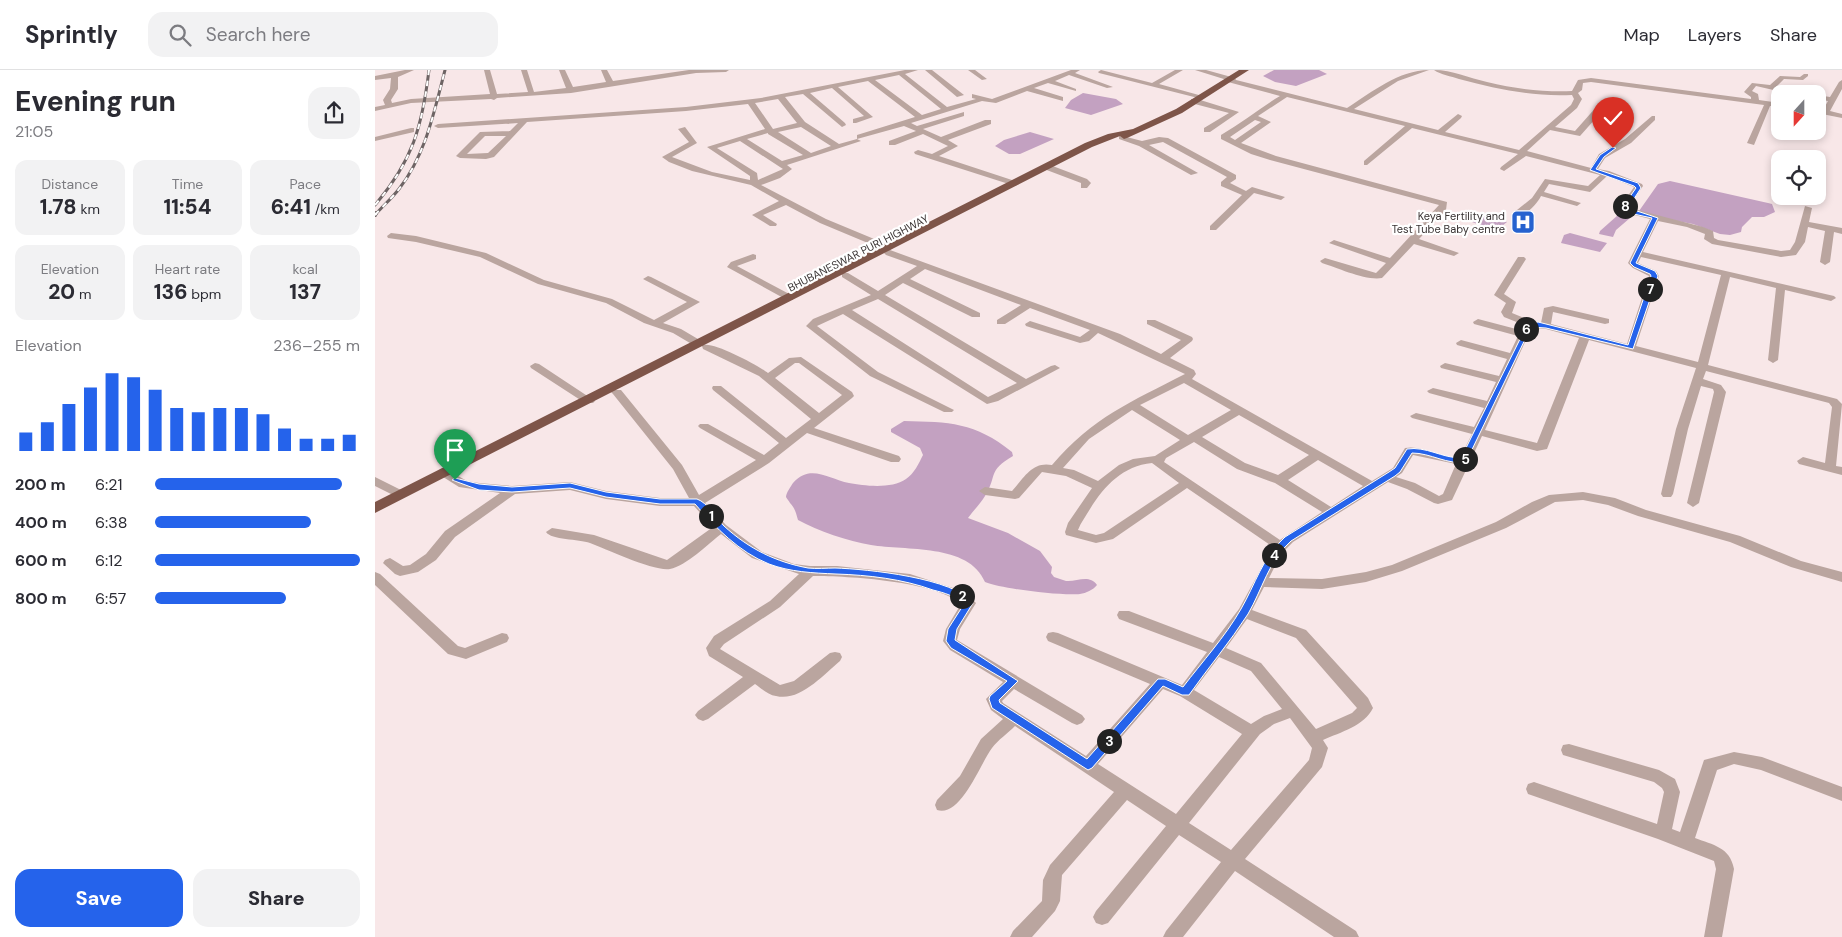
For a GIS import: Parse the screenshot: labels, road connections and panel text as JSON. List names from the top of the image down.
{
  "streets": {
    "highway": ["BHUBANESWAR PURI HIGHWAY"]
  },
  "places": {
    "hospital": ["Keya Fertility and Test Tube Baby centre"]
  },
  "north": "bottom",
  "page": {
    "header": "Sprintly",
    "search": "Search here",
    "nav": ["Map", "Layers", "Share"],
    "heading": ["Evening run", "21:05"],
    "stats": [
      ["Distance", "1.78 km"],
      ["Time", "11:54"],
      ["Pace", "6:41 /km"],
      ["Elevation", "20 m"],
      ["Heart rate", "136 bpm"],
      ["kcal", "137"]
    ],
    "pins": [
      "8",
      "7",
      "6",
      "5",
      "1",
      "4",
      "2",
      "3"
    ],
    "chart": ["Elevation", "236–255 m"],
    "list": [
      {
        "name": "200 m",
        "note": "6:21"
      },
      {
        "name": "400 m",
        "note": "6:38"
      },
      {
        "name": "600 m",
        "note": "6:12"
      },
      {
        "name": "800 m",
        "note": "6:57"
      }
    ],
    "buttons": ["Save", "Share"]
  }
}
